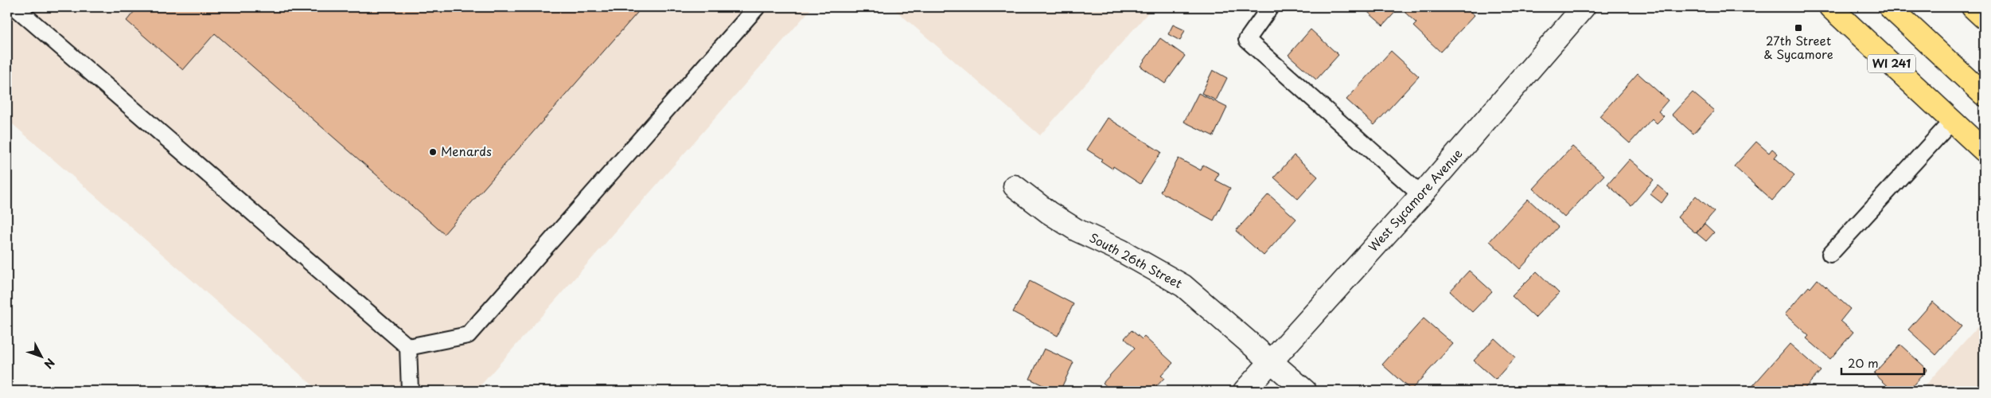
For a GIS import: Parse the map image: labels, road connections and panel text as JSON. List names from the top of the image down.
{
  "streets": {
    "main road": ["WI 241"],
    "street": ["West Sycamore Avenue", "South 26th Street"]
  },
  "crossings": [
    ["West Sycamore Avenue", "South 26th Street"]
  ],
  "places": {
    "transit": ["27th Street & Sycamore"],
    "other": ["Menards"]
  },
  "scale_bar": "20 m",
  "north": "bottom right"
}
